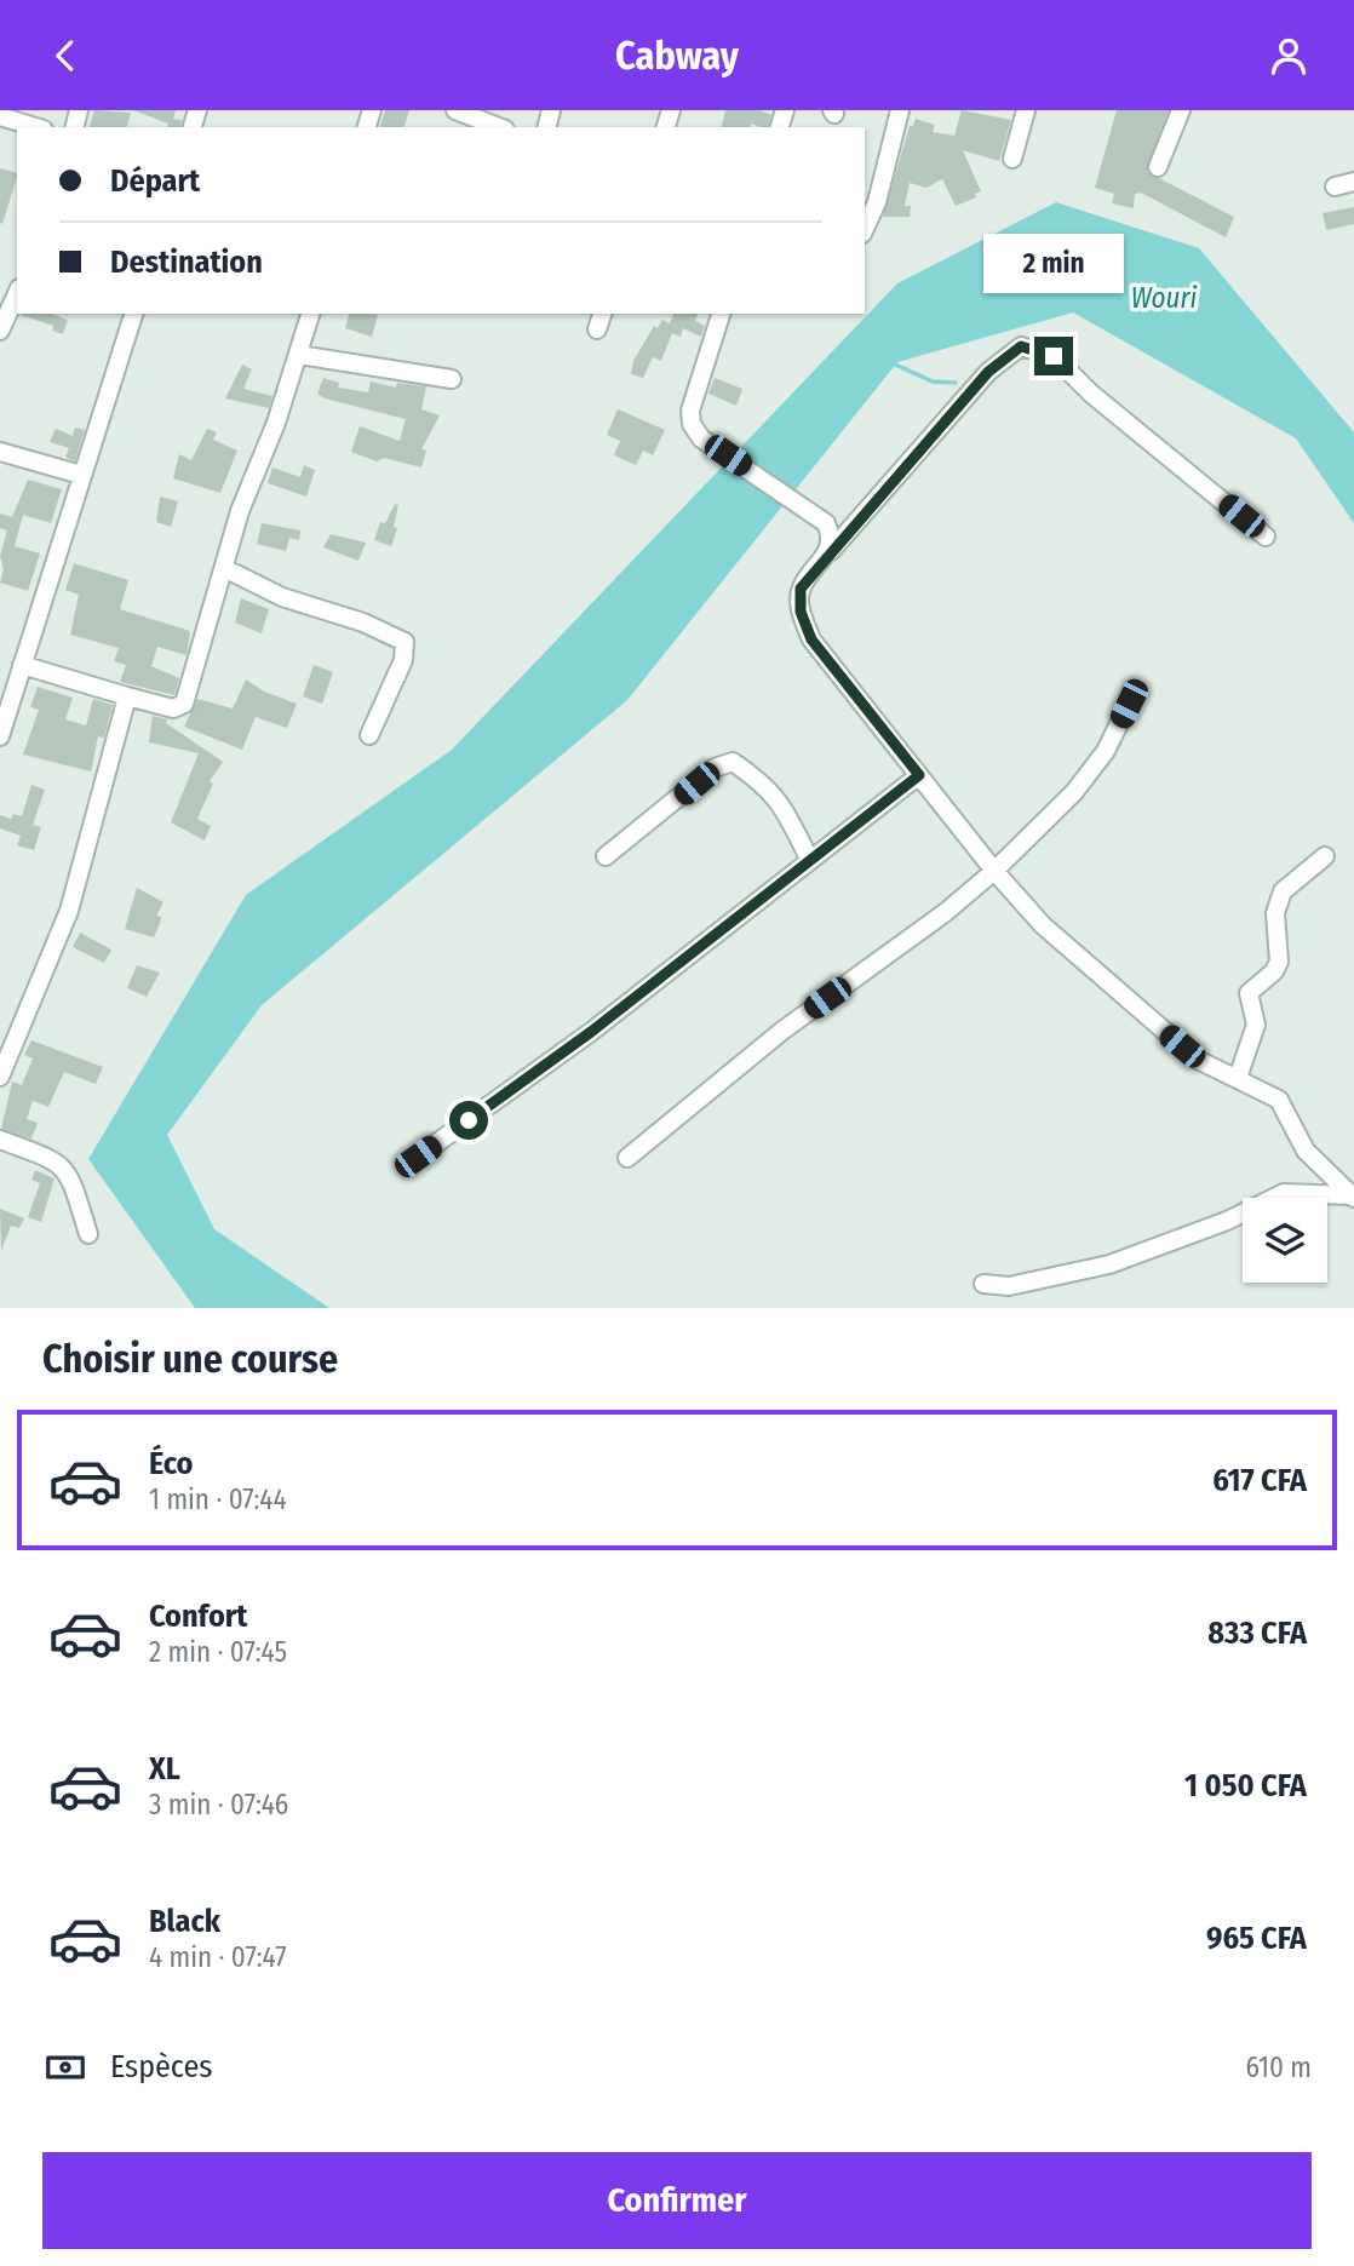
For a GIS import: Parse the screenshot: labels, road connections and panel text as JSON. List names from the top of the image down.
{
  "water": ["Wouri"],
  "page": {
    "header": "Cabway",
    "banner": ["Départ", "Destination"],
    "bubble": "2 min",
    "heading": "Choisir une course",
    "list": [
      {
        "name": "Éco",
        "note": "1 min · 07:44",
        "value": "617 CFA"
      },
      {
        "name": "Confort",
        "note": "2 min · 07:45",
        "value": "833 CFA"
      },
      {
        "name": "XL",
        "note": "3 min · 07:46",
        "value": "1 050 CFA"
      },
      {
        "name": "Black",
        "note": "4 min · 07:47",
        "value": "965 CFA"
      }
    ],
    "pay": ["Espèces", "610 m"],
    "buttons": "Confirmer"
  }
}
